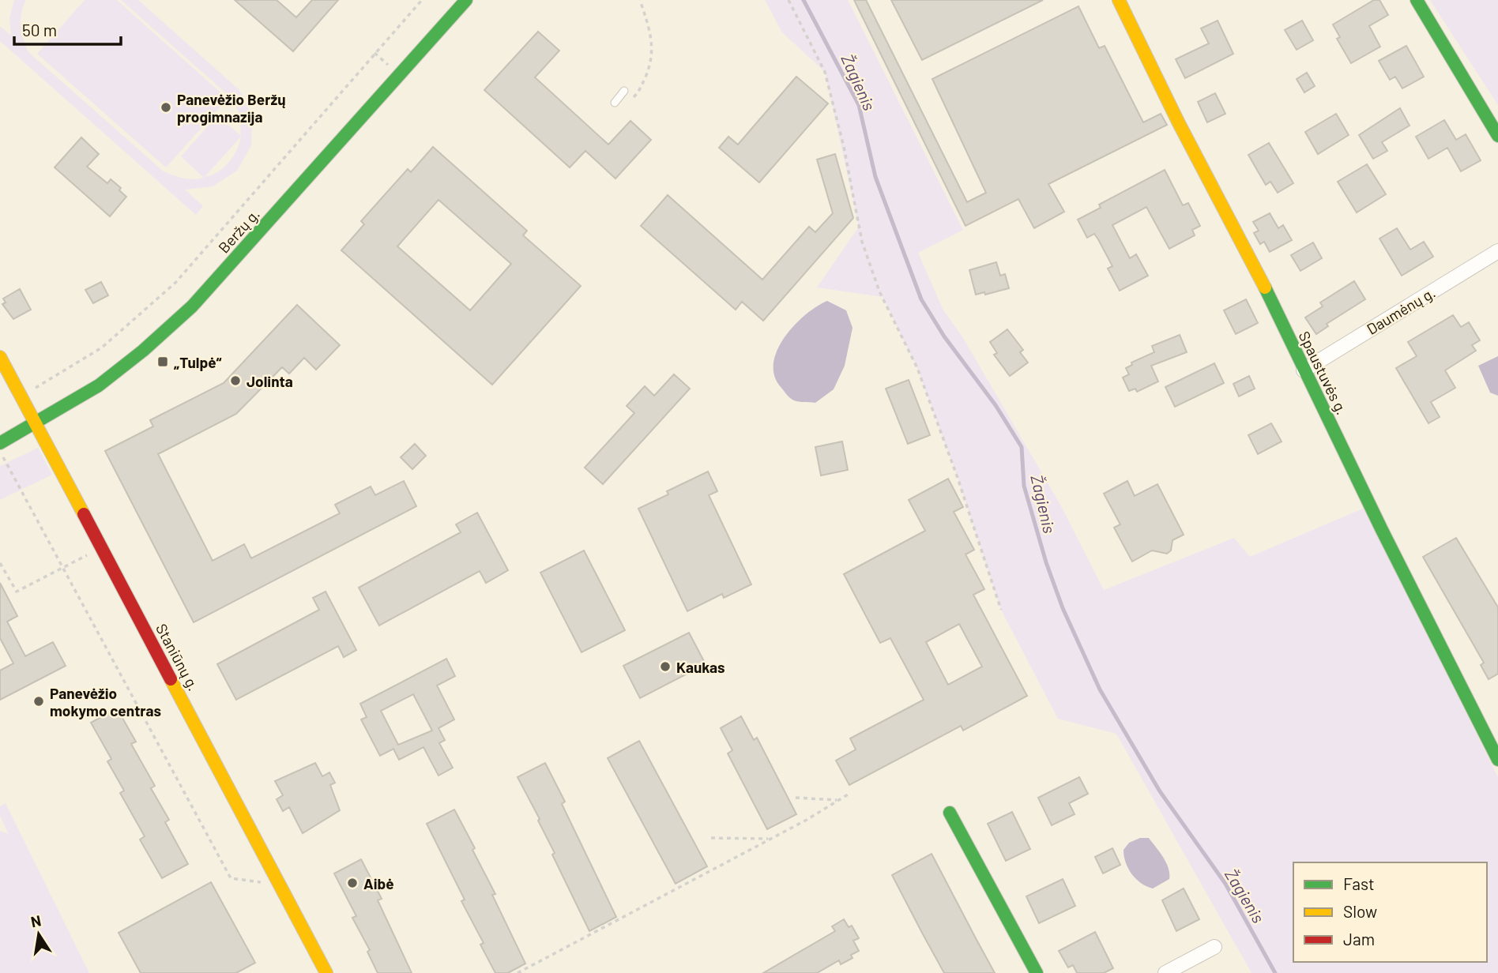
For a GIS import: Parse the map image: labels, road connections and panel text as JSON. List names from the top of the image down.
{
  "streets": {
    "street": [
      "Beržų g.",
      "Daumėnų g.",
      "Spaustuvės g.",
      "Staniūnų g."
    ]
  },
  "crossings": [
    ["Beržų g.", "Staniūnų g."],
    ["Daumėnų g.", "Spaustuvės g."]
  ],
  "water": ["Žagienis"],
  "places": {
    "other": [
      "Panevėžio Beržų progimnazija",
      "Jolinta",
      "Kaukas",
      "Panevėžio mokymo centras",
      "Aibė"
    ],
    "transit": ["„Tulpė“"]
  },
  "legend": ["Fast", "Slow", "Jam"],
  "scale_bar": "50 m",
  "north": "top"
}
